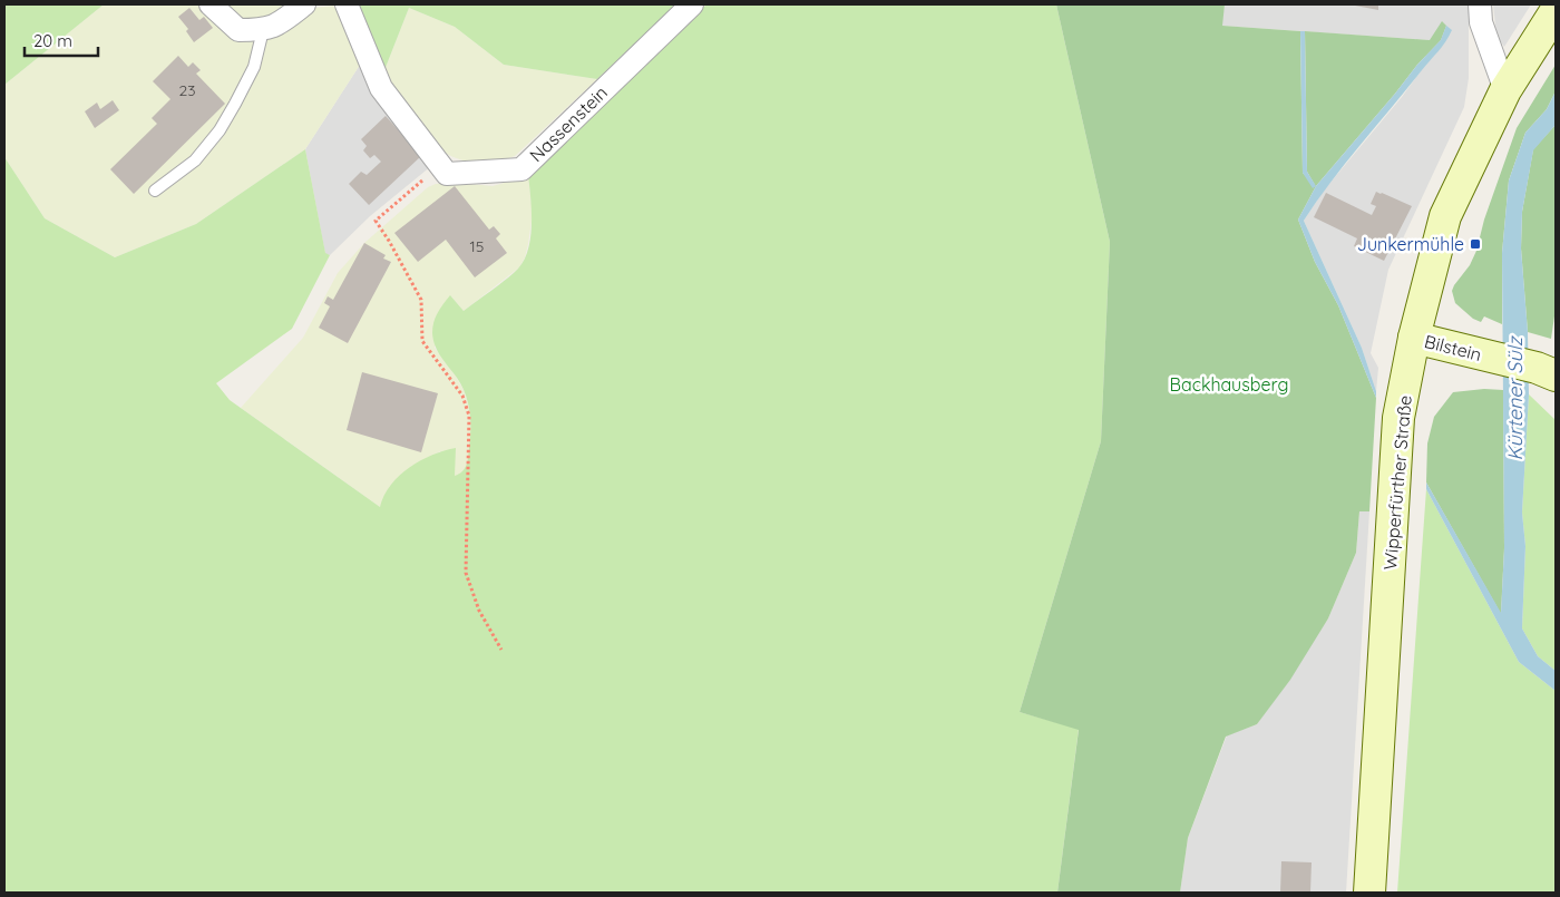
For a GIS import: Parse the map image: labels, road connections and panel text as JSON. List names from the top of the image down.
{
  "streets": {
    "main road": ["Bilstein", "Wipperfürther Straße"],
    "street": ["Nassenstein"]
  },
  "crossings": [
    ["Bilstein", "Wipperfürther Straße"]
  ],
  "water": ["Kürtener Sülz"],
  "parks": ["Backhausberg"],
  "places": {
    "transit": ["Junkermühle"]
  },
  "house_numbers": ["23", "15"],
  "scale_bar": "20 m"
}
